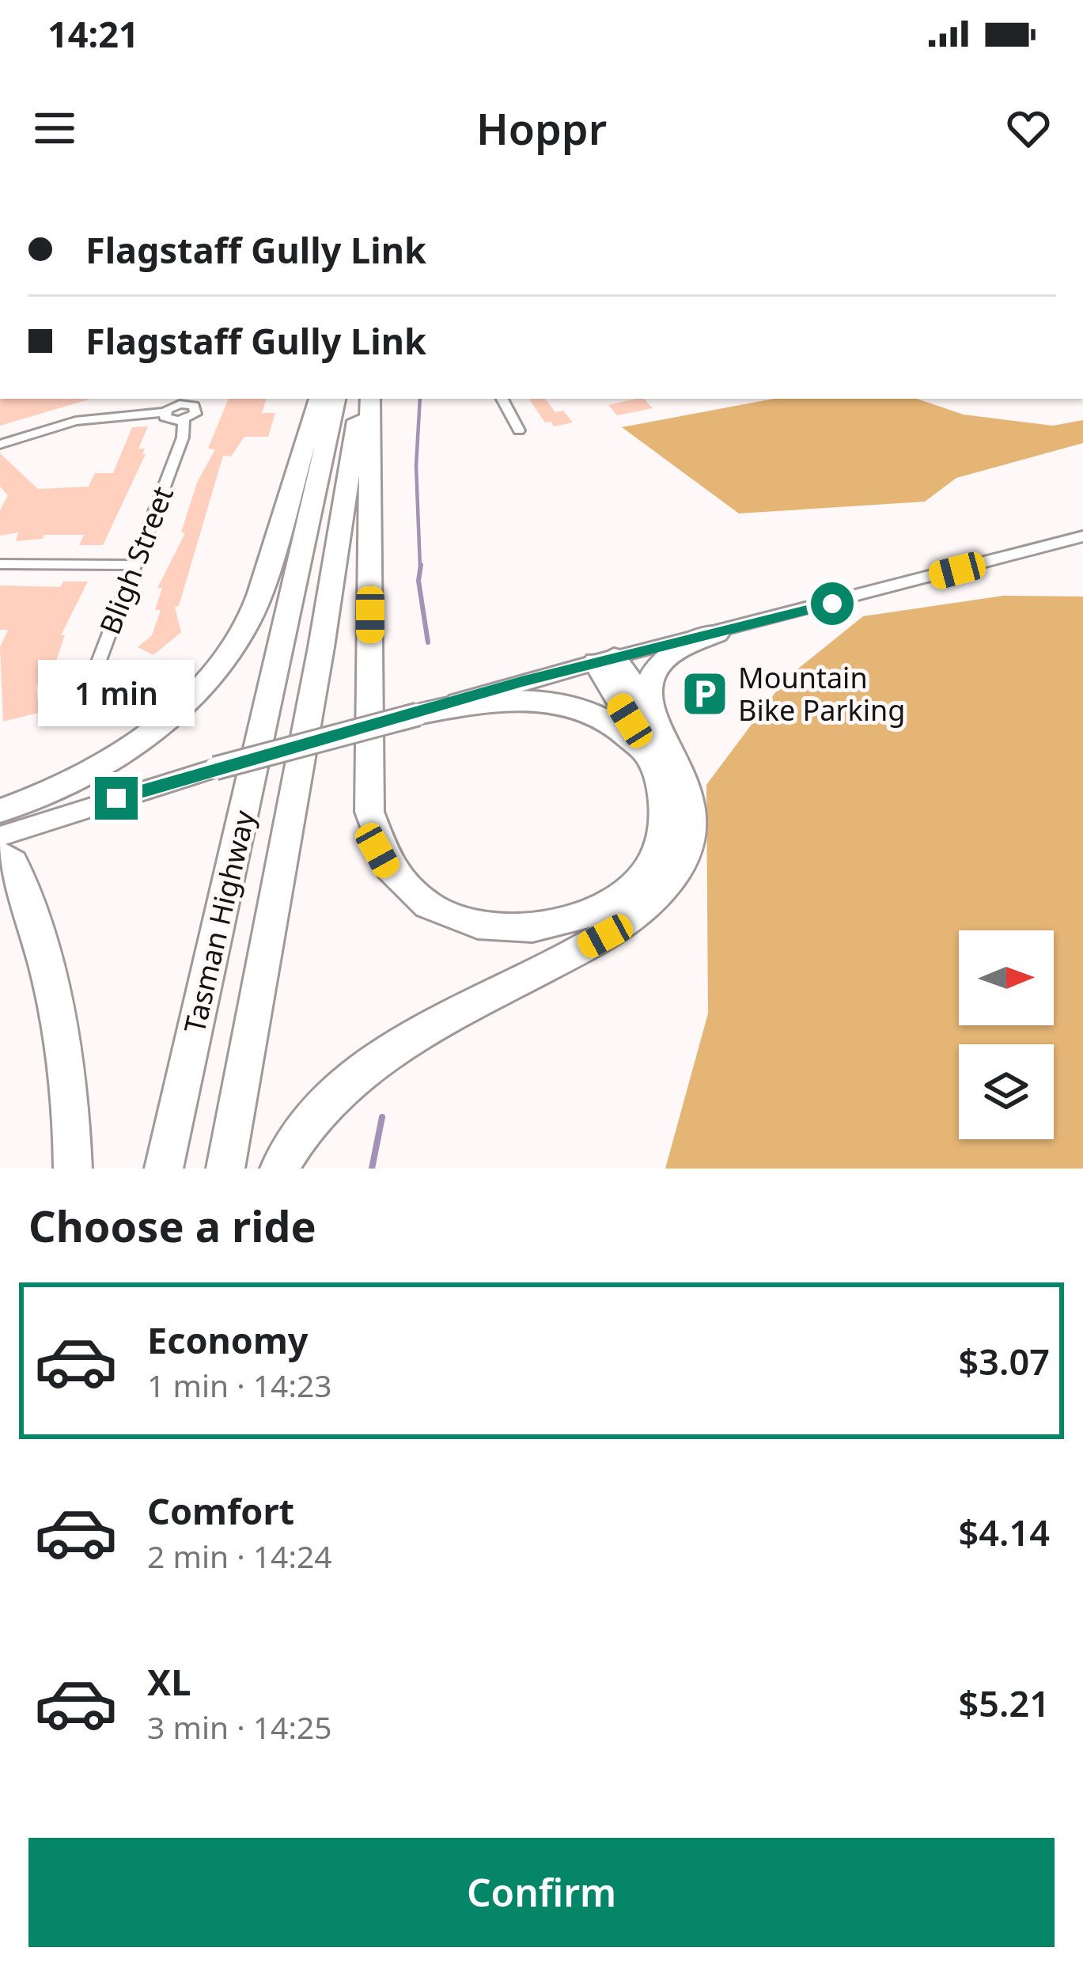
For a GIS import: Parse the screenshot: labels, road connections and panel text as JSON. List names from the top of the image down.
{
  "streets": {
    "highway": ["Tasman Highway"],
    "street": ["Bligh Street"]
  },
  "places": {
    "parking": ["Mountain Bike Parking"]
  },
  "north": "right",
  "page": {
    "status": "14:21",
    "header": "Hoppr",
    "banner": ["Flagstaff Gully Link", "Flagstaff Gully Link"],
    "bubble": "1 min",
    "heading": "Choose a ride",
    "list": [
      {
        "name": "Economy",
        "note": "1 min · 14:23",
        "value": "$3.07"
      },
      {
        "name": "Comfort",
        "note": "2 min · 14:24",
        "value": "$4.14"
      },
      {
        "name": "XL",
        "note": "3 min · 14:25",
        "value": "$5.21"
      }
    ],
    "buttons": "Confirm"
  }
}
